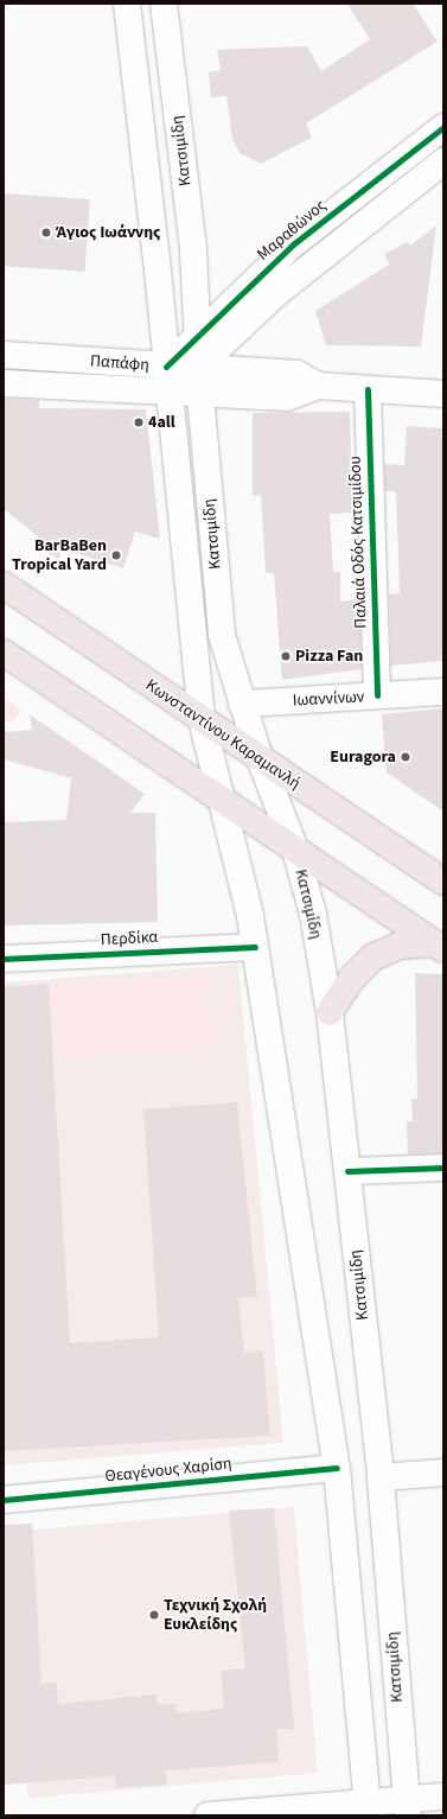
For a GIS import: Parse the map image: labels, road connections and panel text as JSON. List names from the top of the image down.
{
  "streets": {
    "main road": [
      "Κατσιμίδη",
      "Μαραθώνος",
      "Παπάφη",
      "Παλαιά Οδός Κατσιμίδου",
      "Ιωαννίνων",
      "Κωνσταντίνου Καραμανλή",
      "Περδίκα",
      "Θεαγένους Χαρίση"
    ]
  },
  "crossings": [
    ["Κατσιμίδη", "Μαραθώνος"],
    ["Κατσιμίδη", "Παπάφη"],
    ["Κατσιμίδη", "Ιωαννίνων"],
    ["Κατσιμίδη", "Κωνσταντίνου Καραμανλή"],
    ["Κατσιμίδη", "Περδίκα"],
    ["Κατσιμίδη", "Θεαγένους Χαρίση"],
    ["Μαραθώνος", "Παπάφη"],
    ["Παπάφη", "Παλαιά Οδός Κατσιμίδου"],
    ["Παλαιά Οδός Κατσιμίδου", "Ιωαννίνων"]
  ],
  "places": [
    "Άγιος Ιωάννης",
    "4all",
    "BarBaBen Tropical Yard",
    "Pizza Fan",
    "Euragora",
    "Τεχνική Σχολή Ευκλείδης"
  ]
}
